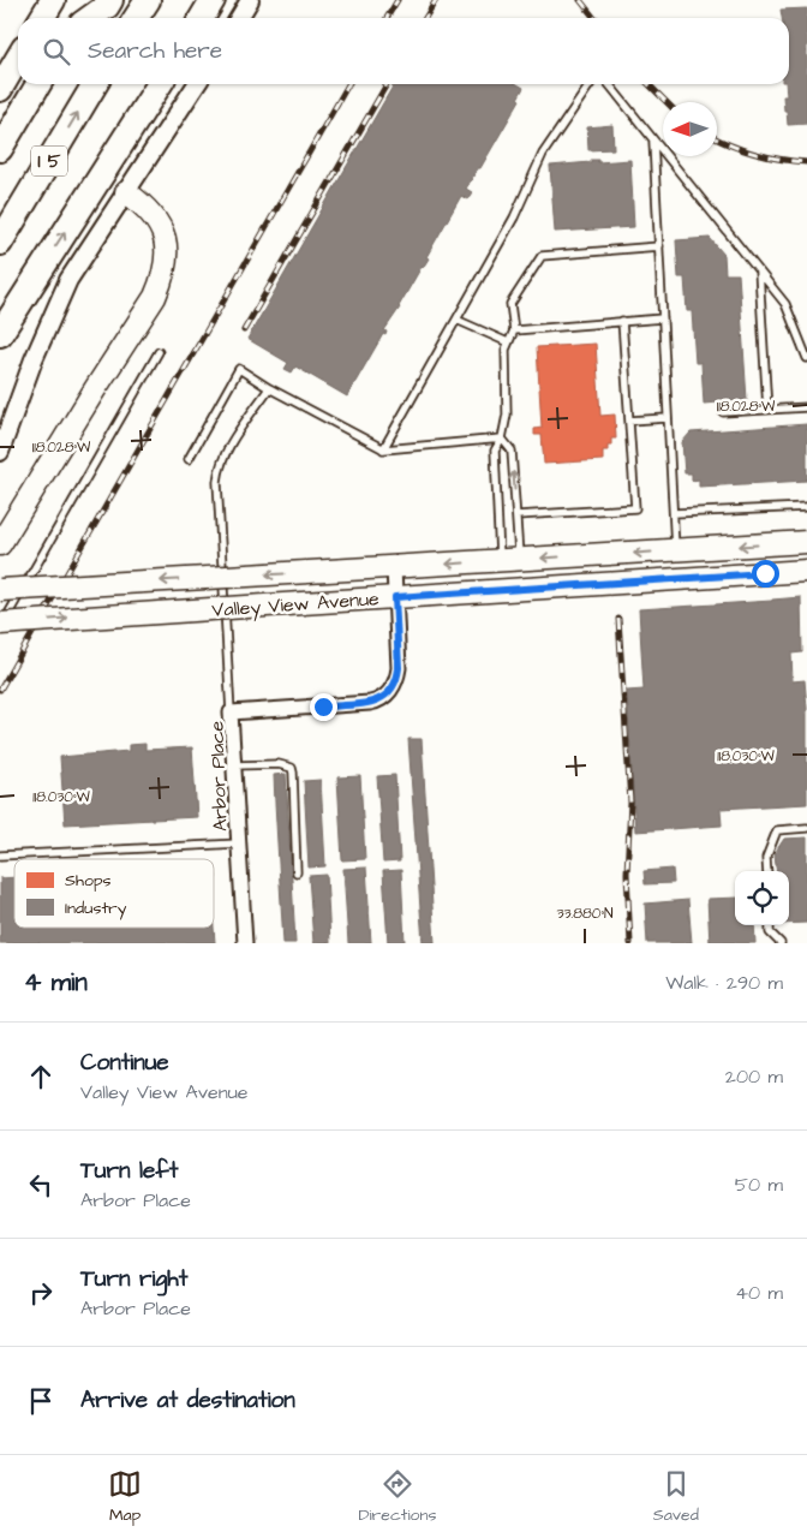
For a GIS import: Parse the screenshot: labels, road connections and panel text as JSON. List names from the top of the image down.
{
  "streets": {
    "highway": ["I 5"],
    "main road": ["Valley View Avenue"],
    "street": ["Arbor Place"]
  },
  "crossings": [
    ["Valley View Avenue", "Arbor Place"]
  ],
  "legend": ["Shops", "Industry"],
  "north": "left",
  "page": {
    "search": "Search here",
    "heading": ["4 min", "Walk · 290 m"],
    "list": [
      ["Continue", "Valley View Avenue", "200 m"],
      ["Turn left", "Arbor Place", "50 m"],
      ["Turn right", "Arbor Place", "40 m"],
      "Arrive at destination"
    ],
    "nav": ["Map", "Directions", "Saved"]
  },
  "coordinates": ["118.028°W", "118.030°W", "33.880°N"]
}
